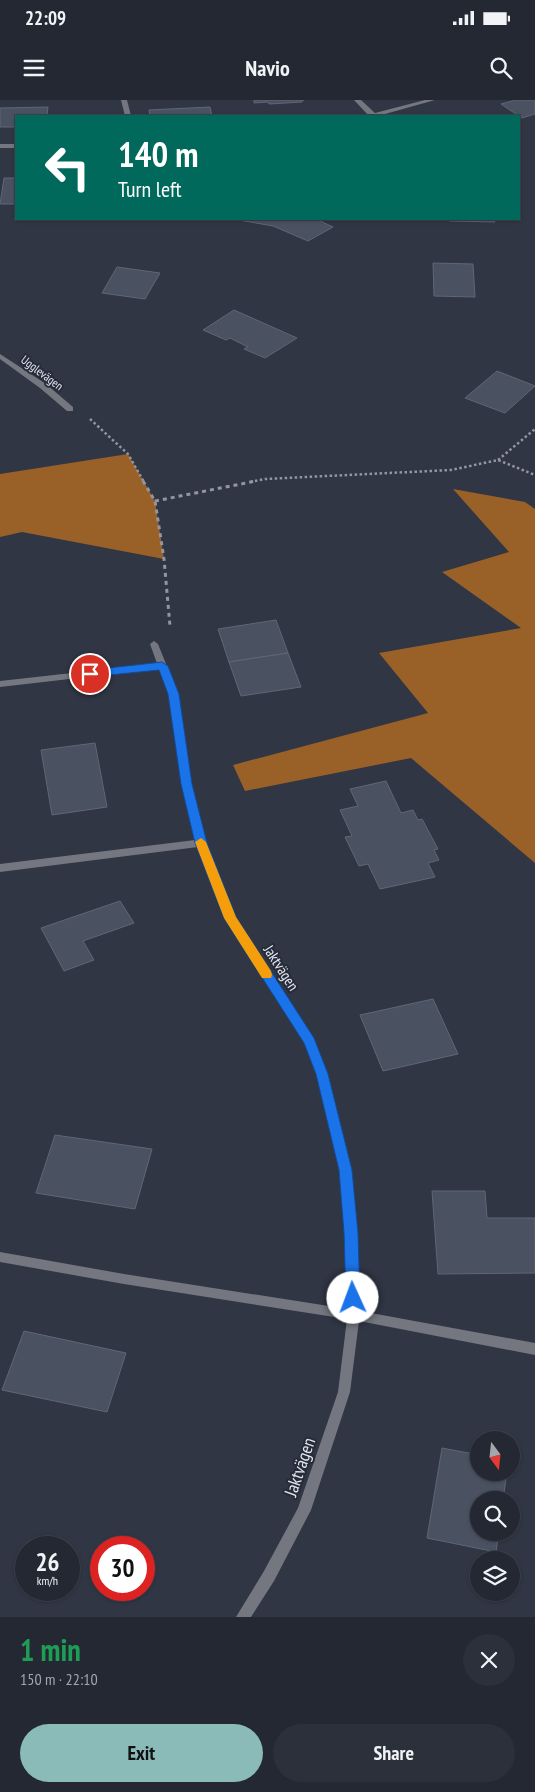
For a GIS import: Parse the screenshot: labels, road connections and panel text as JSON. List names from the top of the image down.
{
  "streets": {
    "street": ["Ugglevägen", "Jaktvägen"]
  },
  "north": "bottom",
  "page": {
    "status": "22:09",
    "header": "Navio",
    "turn": ["140 m", "Turn left"],
    "speed": "26 km/h",
    "limit": "30",
    "heading": ["1 min", "150 m · 22:10"],
    "buttons": ["Exit", "Share"]
  }
}
